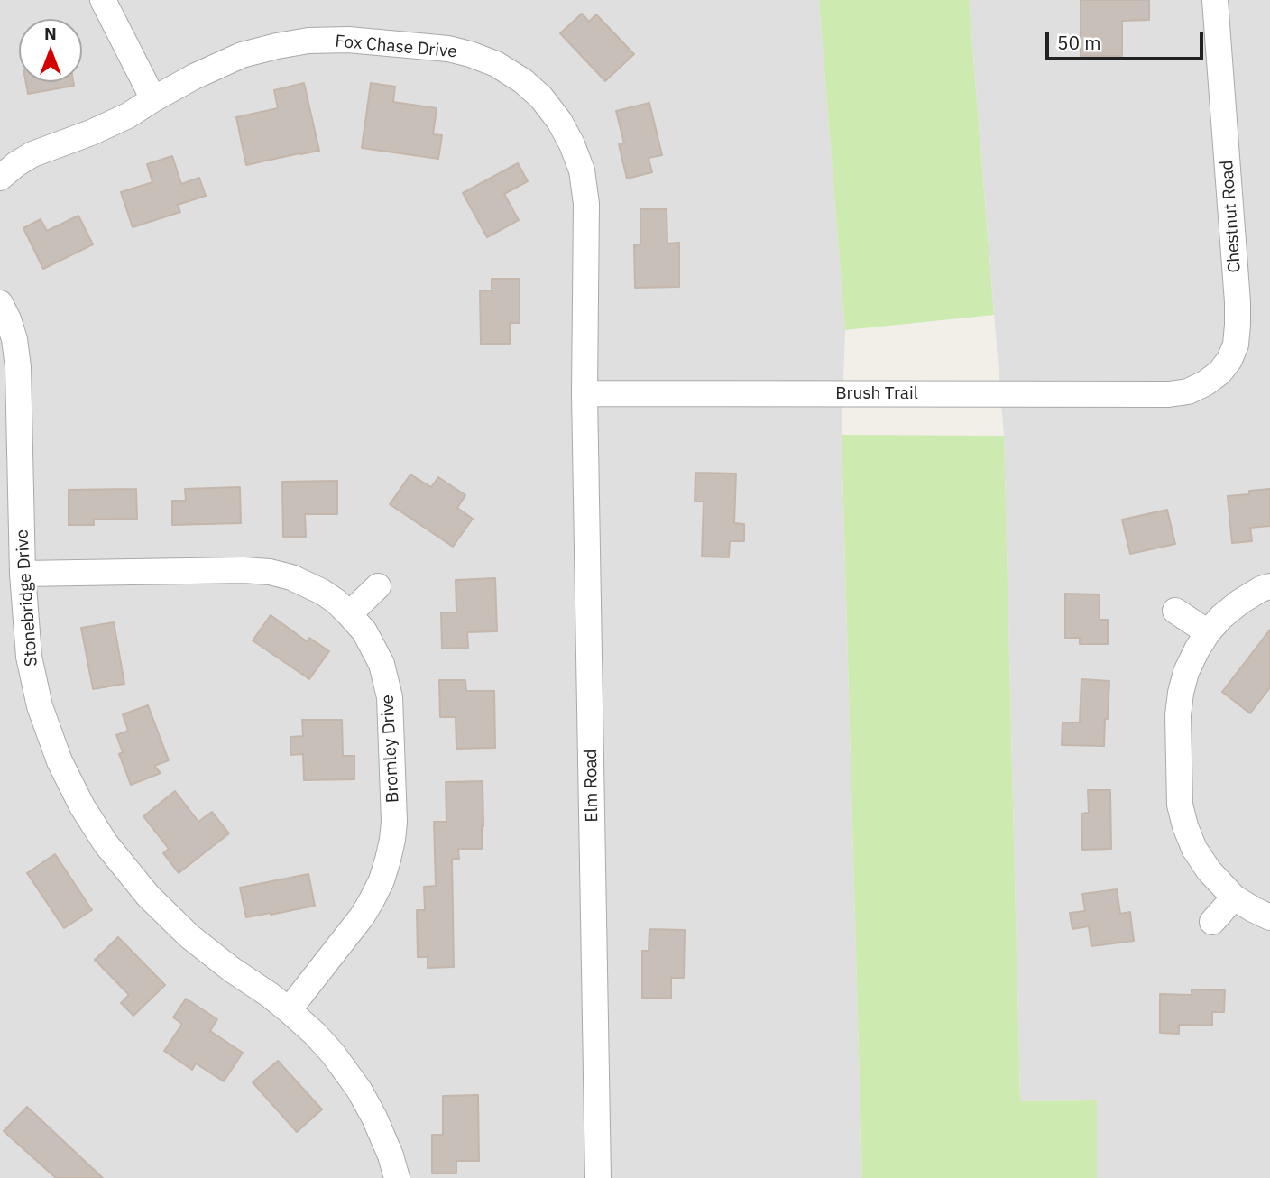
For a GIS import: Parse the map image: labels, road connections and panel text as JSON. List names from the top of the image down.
{
  "streets": {
    "street": [
      "Fox Chase Drive",
      "Chestnut Road",
      "Brush Trail",
      "Stonebridge Drive",
      "Bromley Drive",
      "Elm Road"
    ]
  },
  "crossings": [
    ["Fox Chase Drive", "Brush Trail"],
    ["Fox Chase Drive", "Elm Road"],
    ["Chestnut Road", "Brush Trail"],
    ["Brush Trail", "Elm Road"],
    ["Stonebridge Drive", "Bromley Drive"]
  ],
  "scale_bar": "50 m",
  "north": "top"
}
